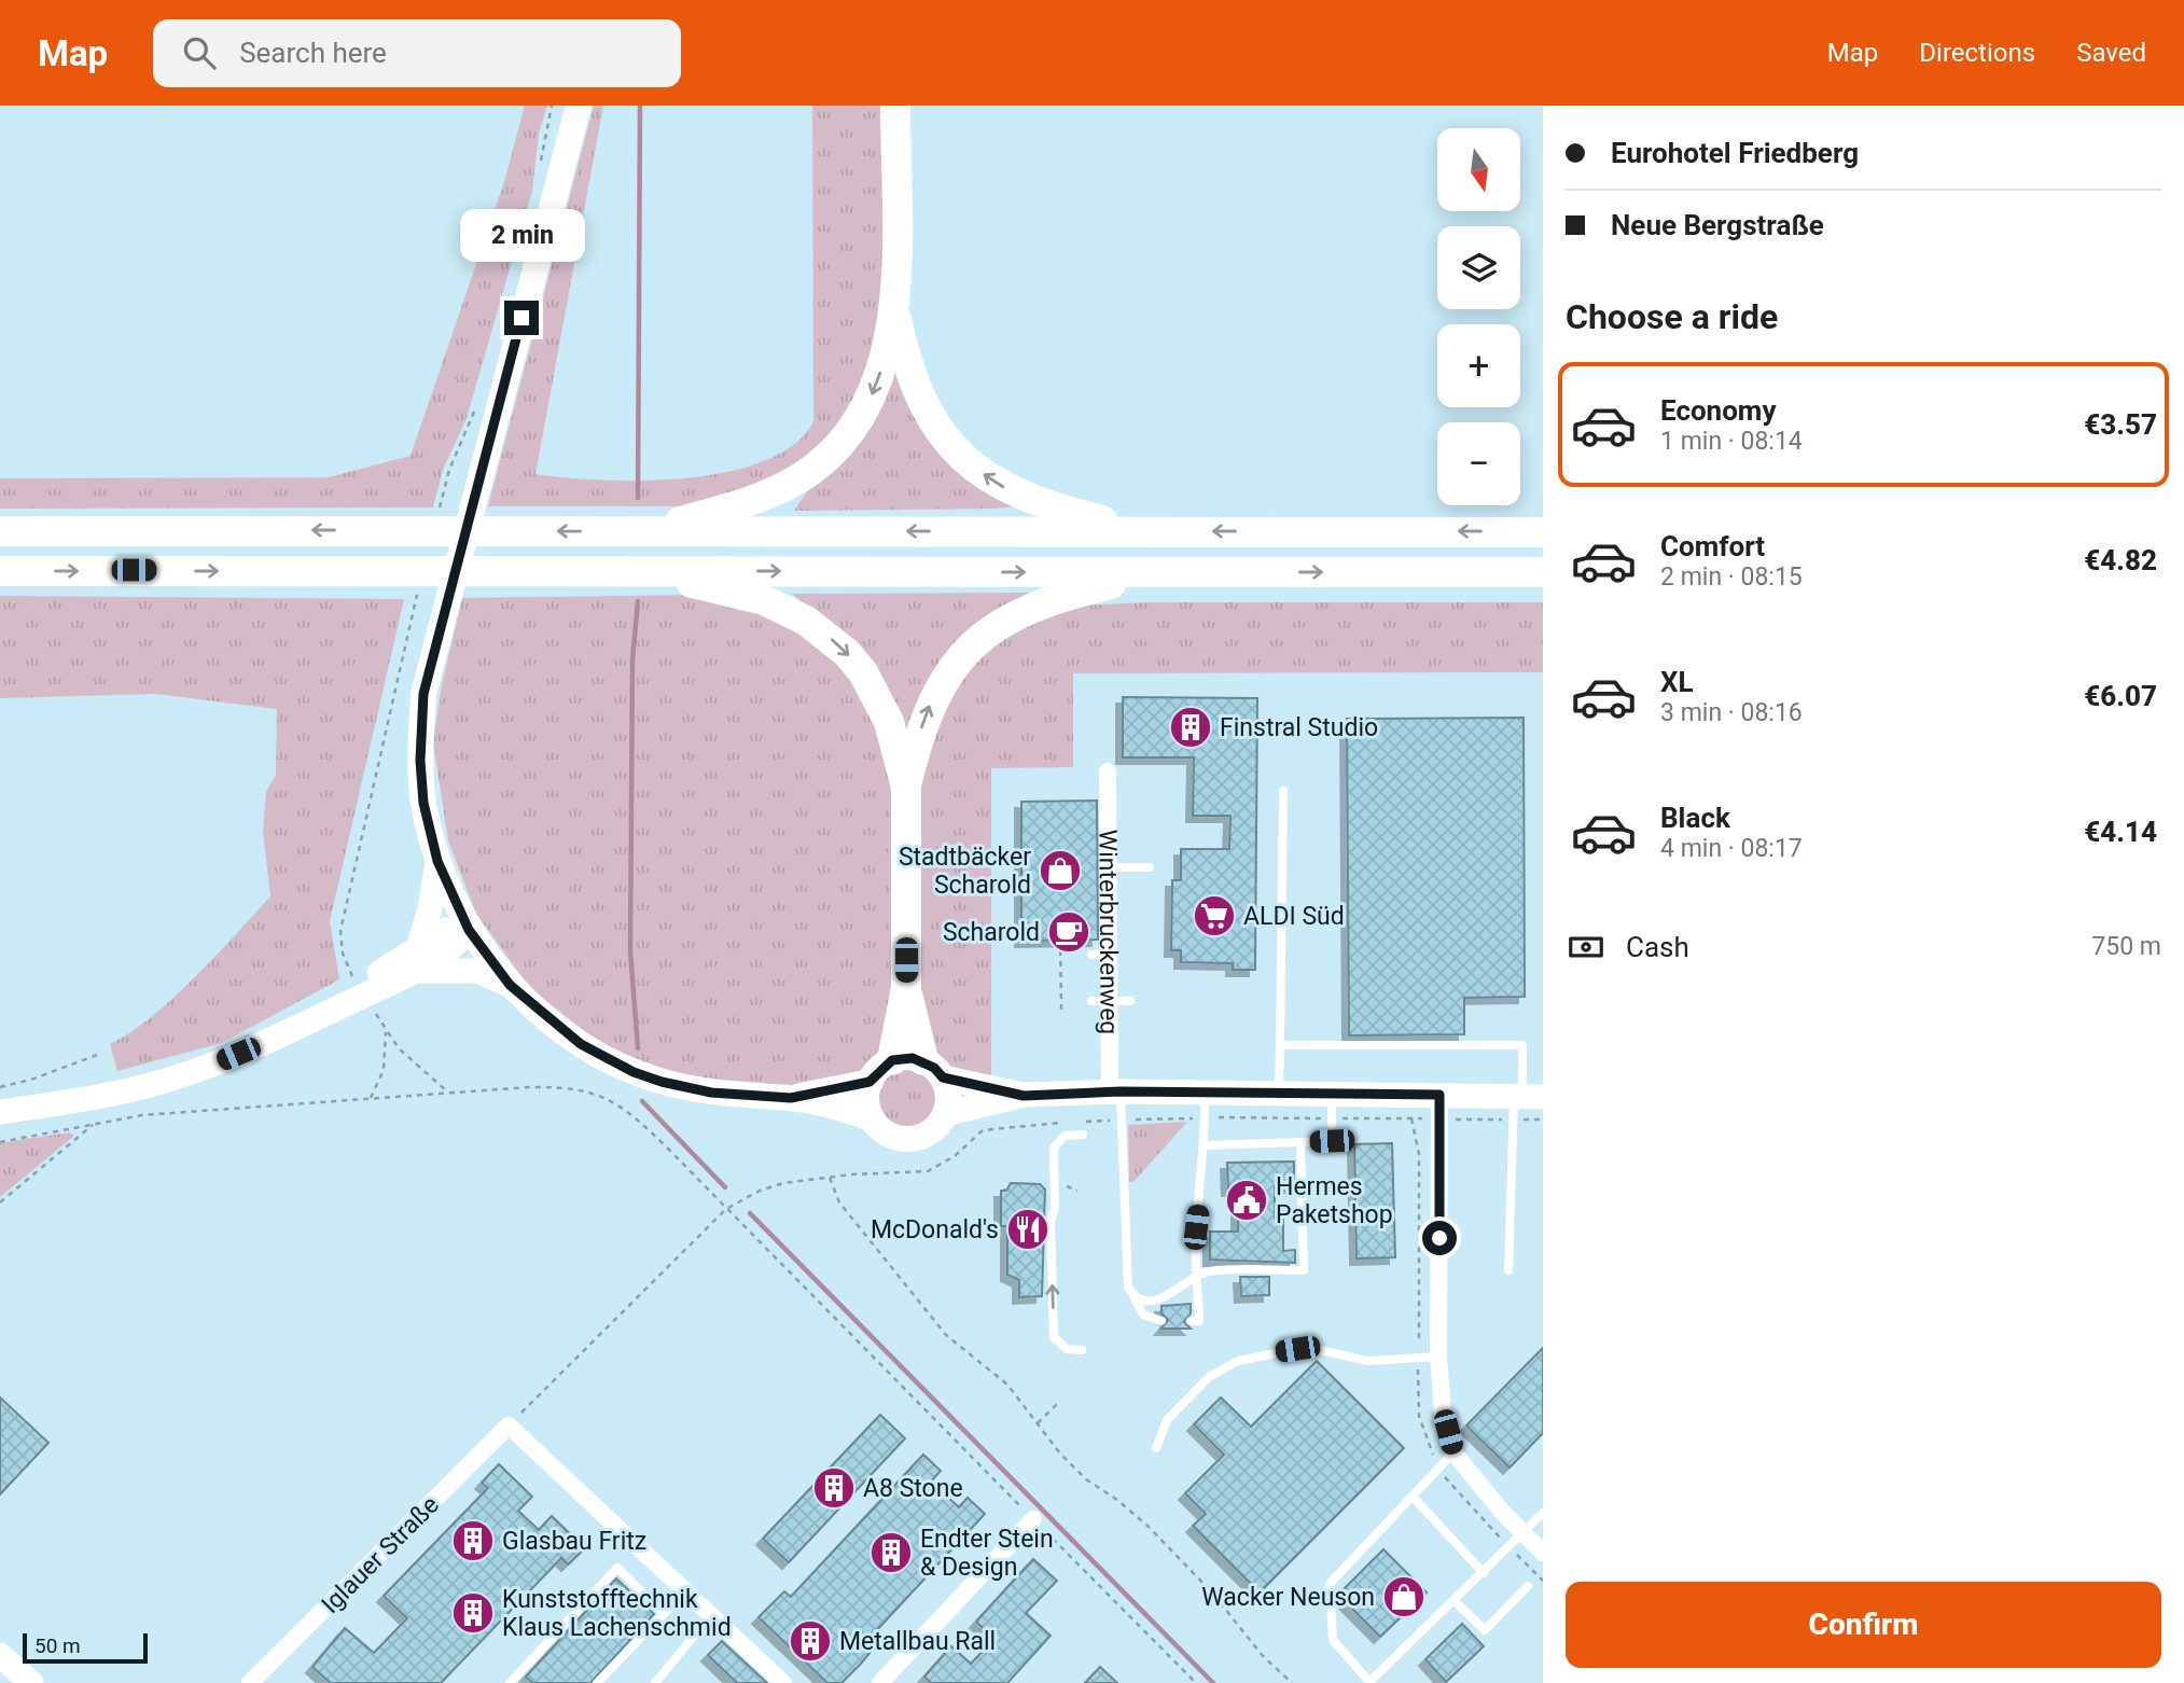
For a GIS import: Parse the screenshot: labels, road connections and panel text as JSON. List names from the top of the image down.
{
  "streets": {
    "street": ["Winterbruckenweg", "Iglauer Straße"]
  },
  "places": {
    "building": [
      "Finstral Studio",
      "A8 Stone",
      "Glasbau Fritz",
      "Endter Stein & Design",
      "Kunststofftechnik Klaus Lachenschmid",
      "Metallbau Rall"
    ],
    "shop": ["Stadtbäcker Scharold", "Wacker Neuson"],
    "supermarket": ["ALDI Süd"],
    "cafe": ["Scharold"],
    "public building": ["Hermes Paketshop"],
    "restaurant": ["McDonald's"]
  },
  "scale_bar": "50 m",
  "north": "bottom",
  "page": {
    "header": "Map",
    "search": "Search here",
    "nav": ["Map", "Directions", "Saved"],
    "banner": ["Eurohotel Friedberg", "Neue Bergstraße"],
    "map_buttons": ["+", "−"],
    "bubble": "2 min",
    "heading": "Choose a ride",
    "list": [
      {
        "name": "Economy",
        "note": "1 min · 08:14",
        "value": "€3.57"
      },
      {
        "name": "Comfort",
        "note": "2 min · 08:15",
        "value": "€4.82"
      },
      {
        "name": "XL",
        "note": "3 min · 08:16",
        "value": "€6.07"
      },
      {
        "name": "Black",
        "note": "4 min · 08:17",
        "value": "€4.14"
      }
    ],
    "pay": ["Cash", "750 m"],
    "buttons": "Confirm",
    "scale": "50 m"
  }
}
